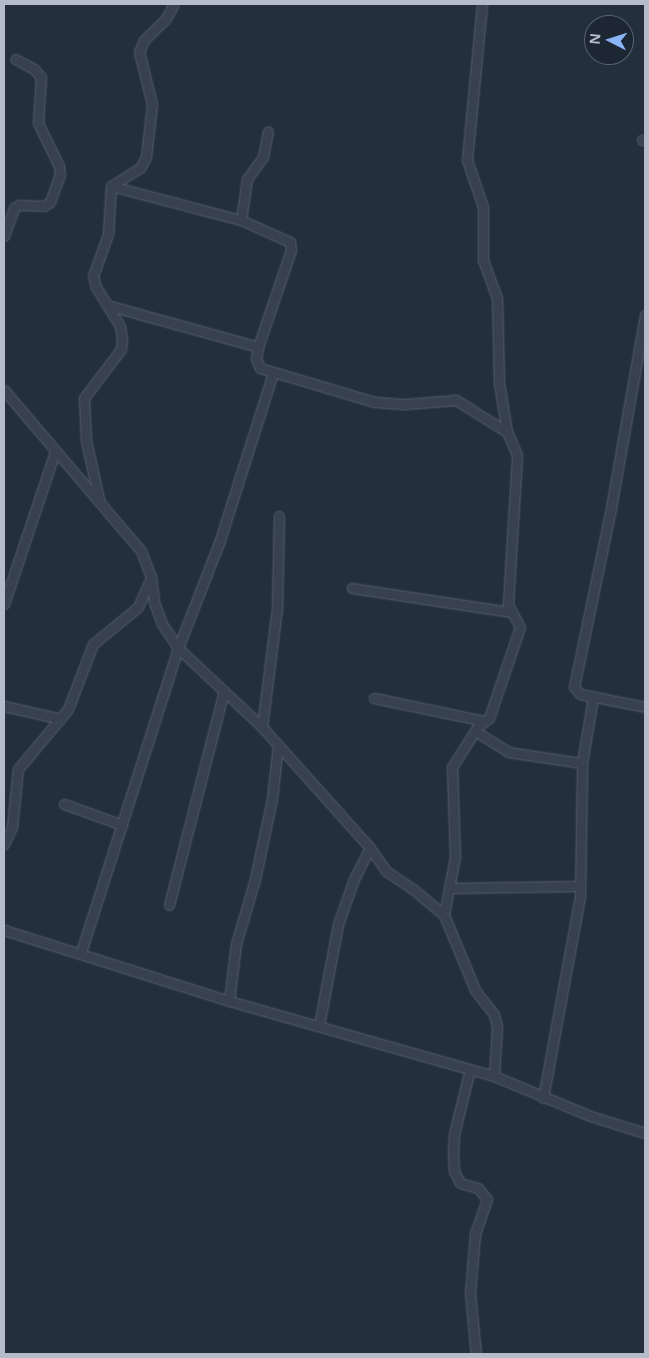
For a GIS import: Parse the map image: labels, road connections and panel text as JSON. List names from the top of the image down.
{
  "north": "left"
}
